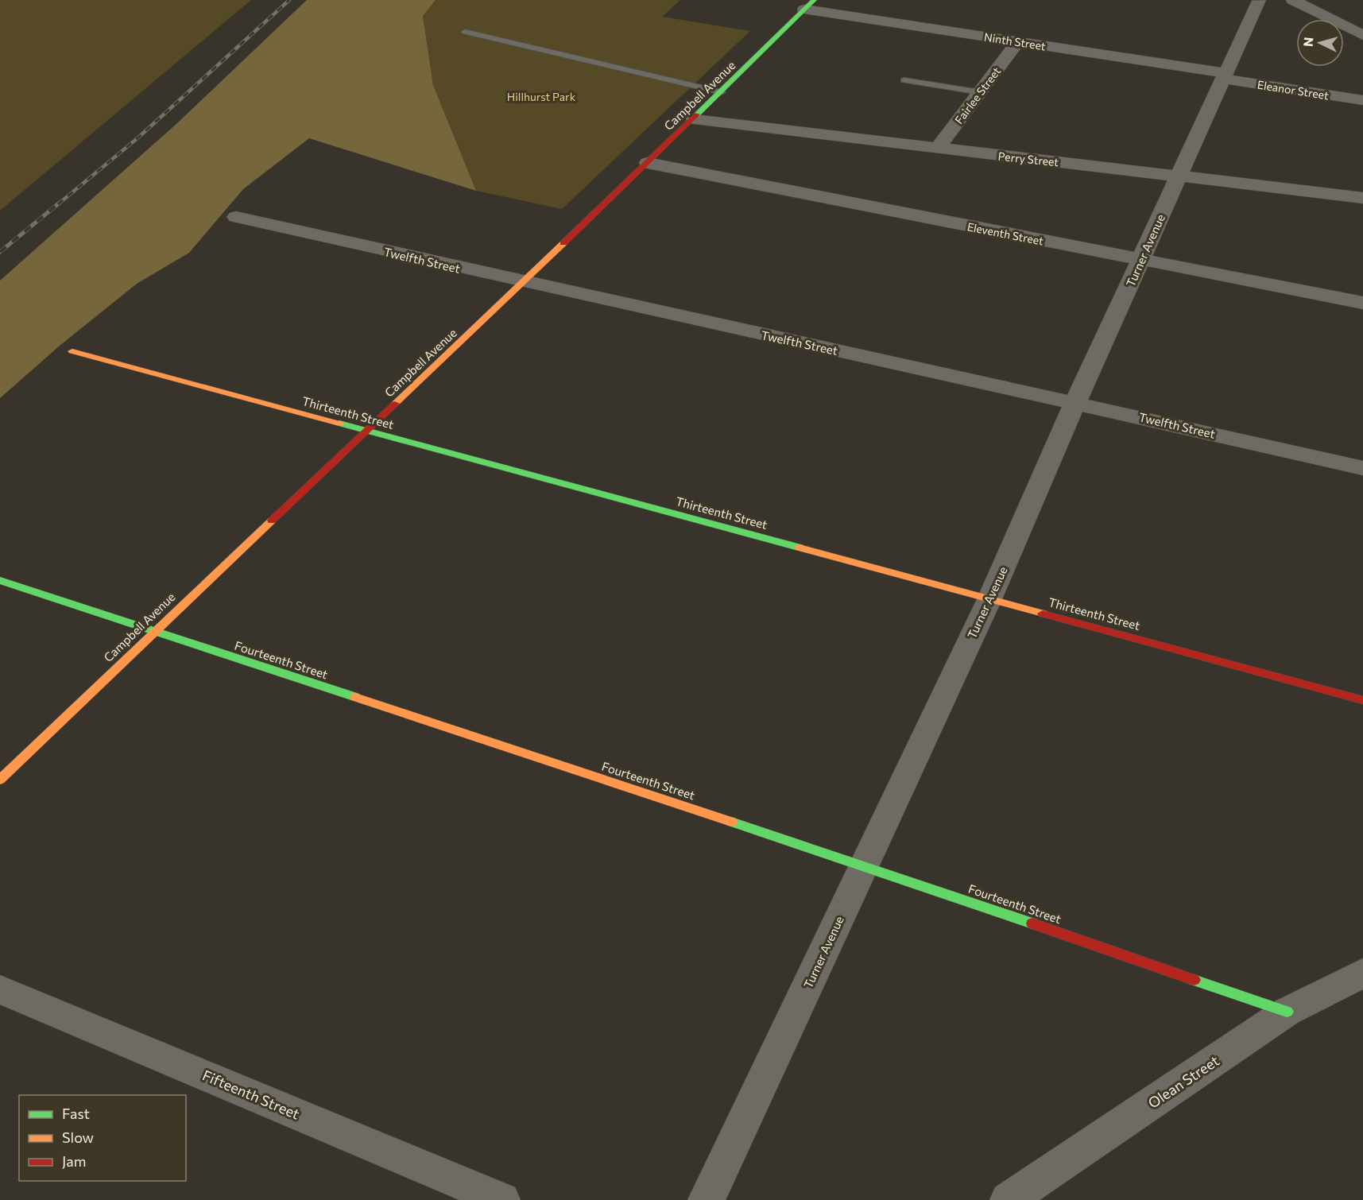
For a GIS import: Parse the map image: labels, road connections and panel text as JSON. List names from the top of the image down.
{
  "streets": {
    "street": [
      "Ninth Street",
      "Eleanor Street",
      "Campbell Avenue",
      "Fairlee Street",
      "Perry Street",
      "Eleventh Street",
      "Turner Avenue",
      "Twelfth Street",
      "Thirteenth Street",
      "Fourteenth Street",
      "Olean Street",
      "Fifteenth Street"
    ]
  },
  "crossings": [
    ["Ninth Street", "Eleanor Street"],
    ["Ninth Street", "Campbell Avenue"],
    ["Ninth Street", "Fairlee Street"],
    ["Ninth Street", "Turner Avenue"],
    ["Eleanor Street", "Turner Avenue"],
    ["Campbell Avenue", "Perry Street"],
    ["Campbell Avenue", "Eleventh Street"],
    ["Campbell Avenue", "Twelfth Street"],
    ["Campbell Avenue", "Thirteenth Street"],
    ["Campbell Avenue", "Fourteenth Street"],
    ["Fairlee Street", "Perry Street"],
    ["Perry Street", "Turner Avenue"],
    ["Eleventh Street", "Turner Avenue"],
    ["Turner Avenue", "Twelfth Street"],
    ["Turner Avenue", "Thirteenth Street"],
    ["Turner Avenue", "Fourteenth Street"],
    ["Fourteenth Street", "Olean Street"]
  ],
  "parks": ["Hillhurst Park"],
  "legend": ["Fast", "Slow", "Jam"],
  "north": "left"
}
